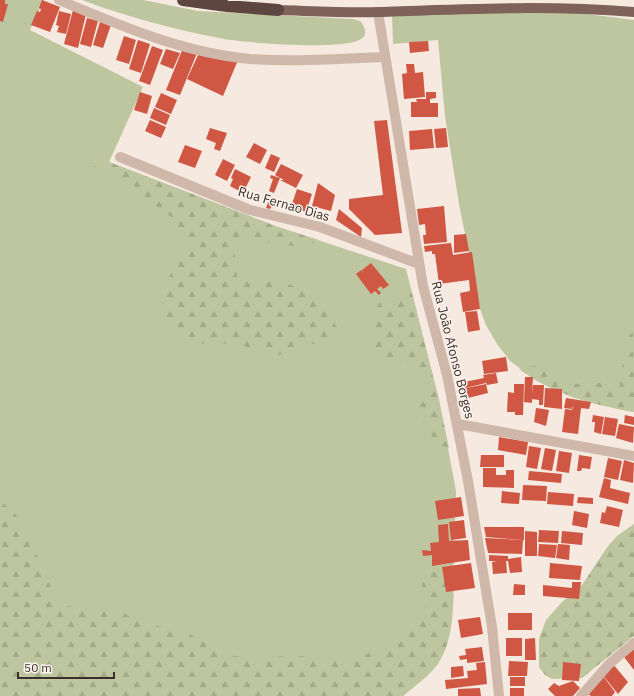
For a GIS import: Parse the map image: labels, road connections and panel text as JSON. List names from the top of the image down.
{
  "streets": {
    "street": ["Rua Fernao Dias", "Rua João Afonso Borges"]
  },
  "crossings": [
    ["Rua Fernao Dias", "Rua João Afonso Borges"]
  ],
  "scale_bar": "50 m"
}
